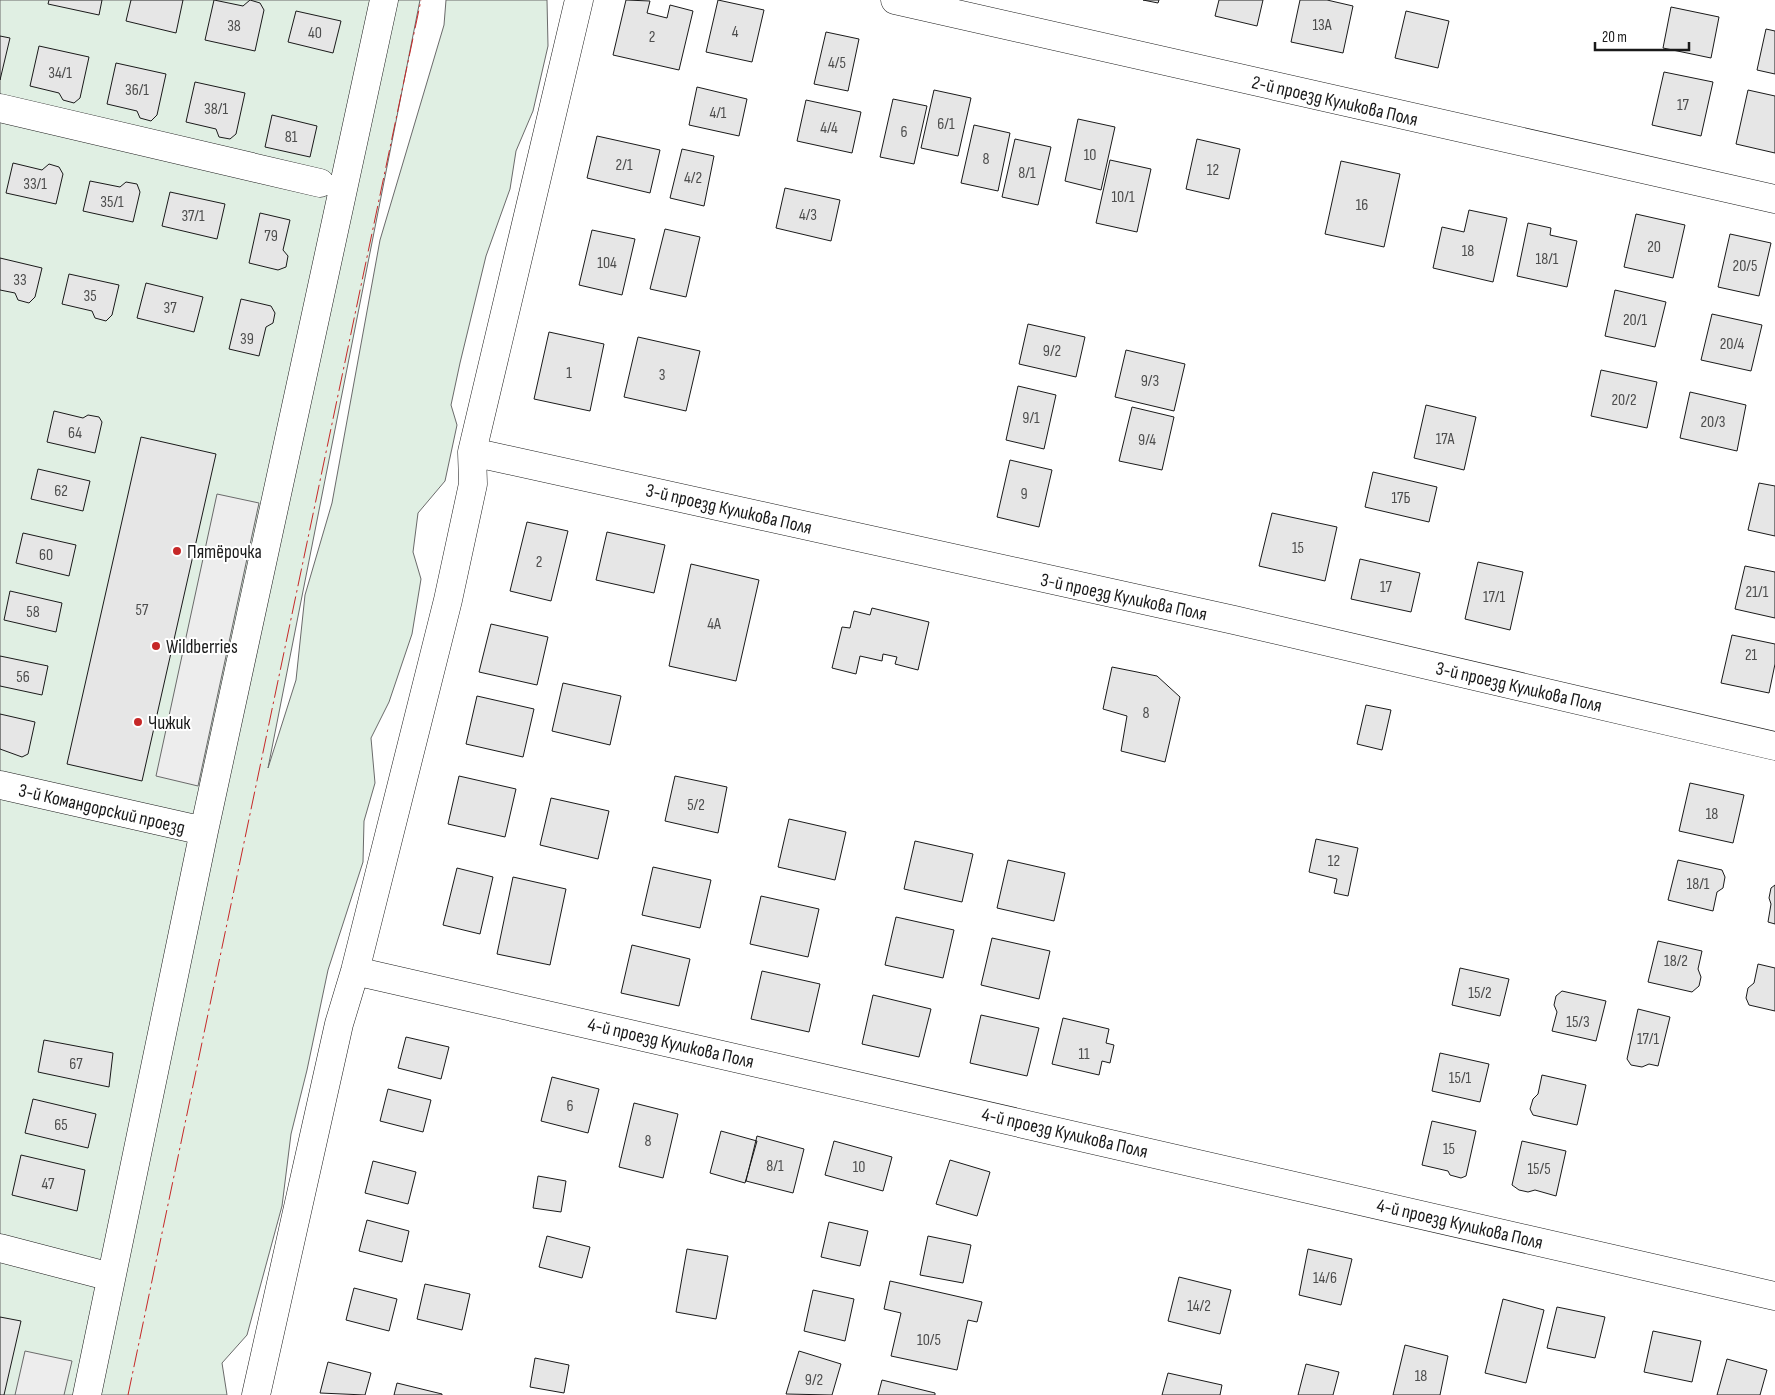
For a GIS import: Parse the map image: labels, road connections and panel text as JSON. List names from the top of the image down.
{
  "streets": {
    "street": [
      "2-й проезд Куликова Поля",
      "3-й проезд Куликова Поля",
      "3-й Командорский проезд",
      "4-й проезд Куликова Поля"
    ]
  },
  "places": ["Пятёрочка", "Wildberries", "Чижик"],
  "house_numbers": [
    "13А",
    "38",
    "4",
    "40",
    "2",
    "4/5",
    "34/1",
    "36/1",
    "17",
    "38/1",
    "4/1",
    "6/1",
    "4/4",
    "6",
    "81",
    "10",
    "8",
    "2/1",
    "12",
    "8/1",
    "4/2",
    "33/1",
    "10/1",
    "35/1",
    "16",
    "4/3",
    "37/1",
    "79",
    "20",
    "18",
    "18/1",
    "104",
    "20/5",
    "33",
    "35",
    "37",
    "20/1",
    "39",
    "20/4",
    "9/2",
    "1",
    "3",
    "9/3",
    "20/2",
    "9/1",
    "20/3",
    "64",
    "17А",
    "9/4",
    "62",
    "9",
    "17Б",
    "15",
    "60",
    "2",
    "17",
    "21/1",
    "17/1",
    "57",
    "58",
    "4А",
    "21",
    "56",
    "8",
    "5/2",
    "18",
    "12",
    "18/1",
    "18/2",
    "15/2",
    "15/3",
    "17/1",
    "11",
    "67",
    "15/1",
    "6",
    "65",
    "8",
    "15",
    "8/1",
    "10",
    "15/5",
    "47",
    "14/6",
    "14/2",
    "10/5",
    "18",
    "9/2"
  ],
  "scale_bar": "20 m"
}
